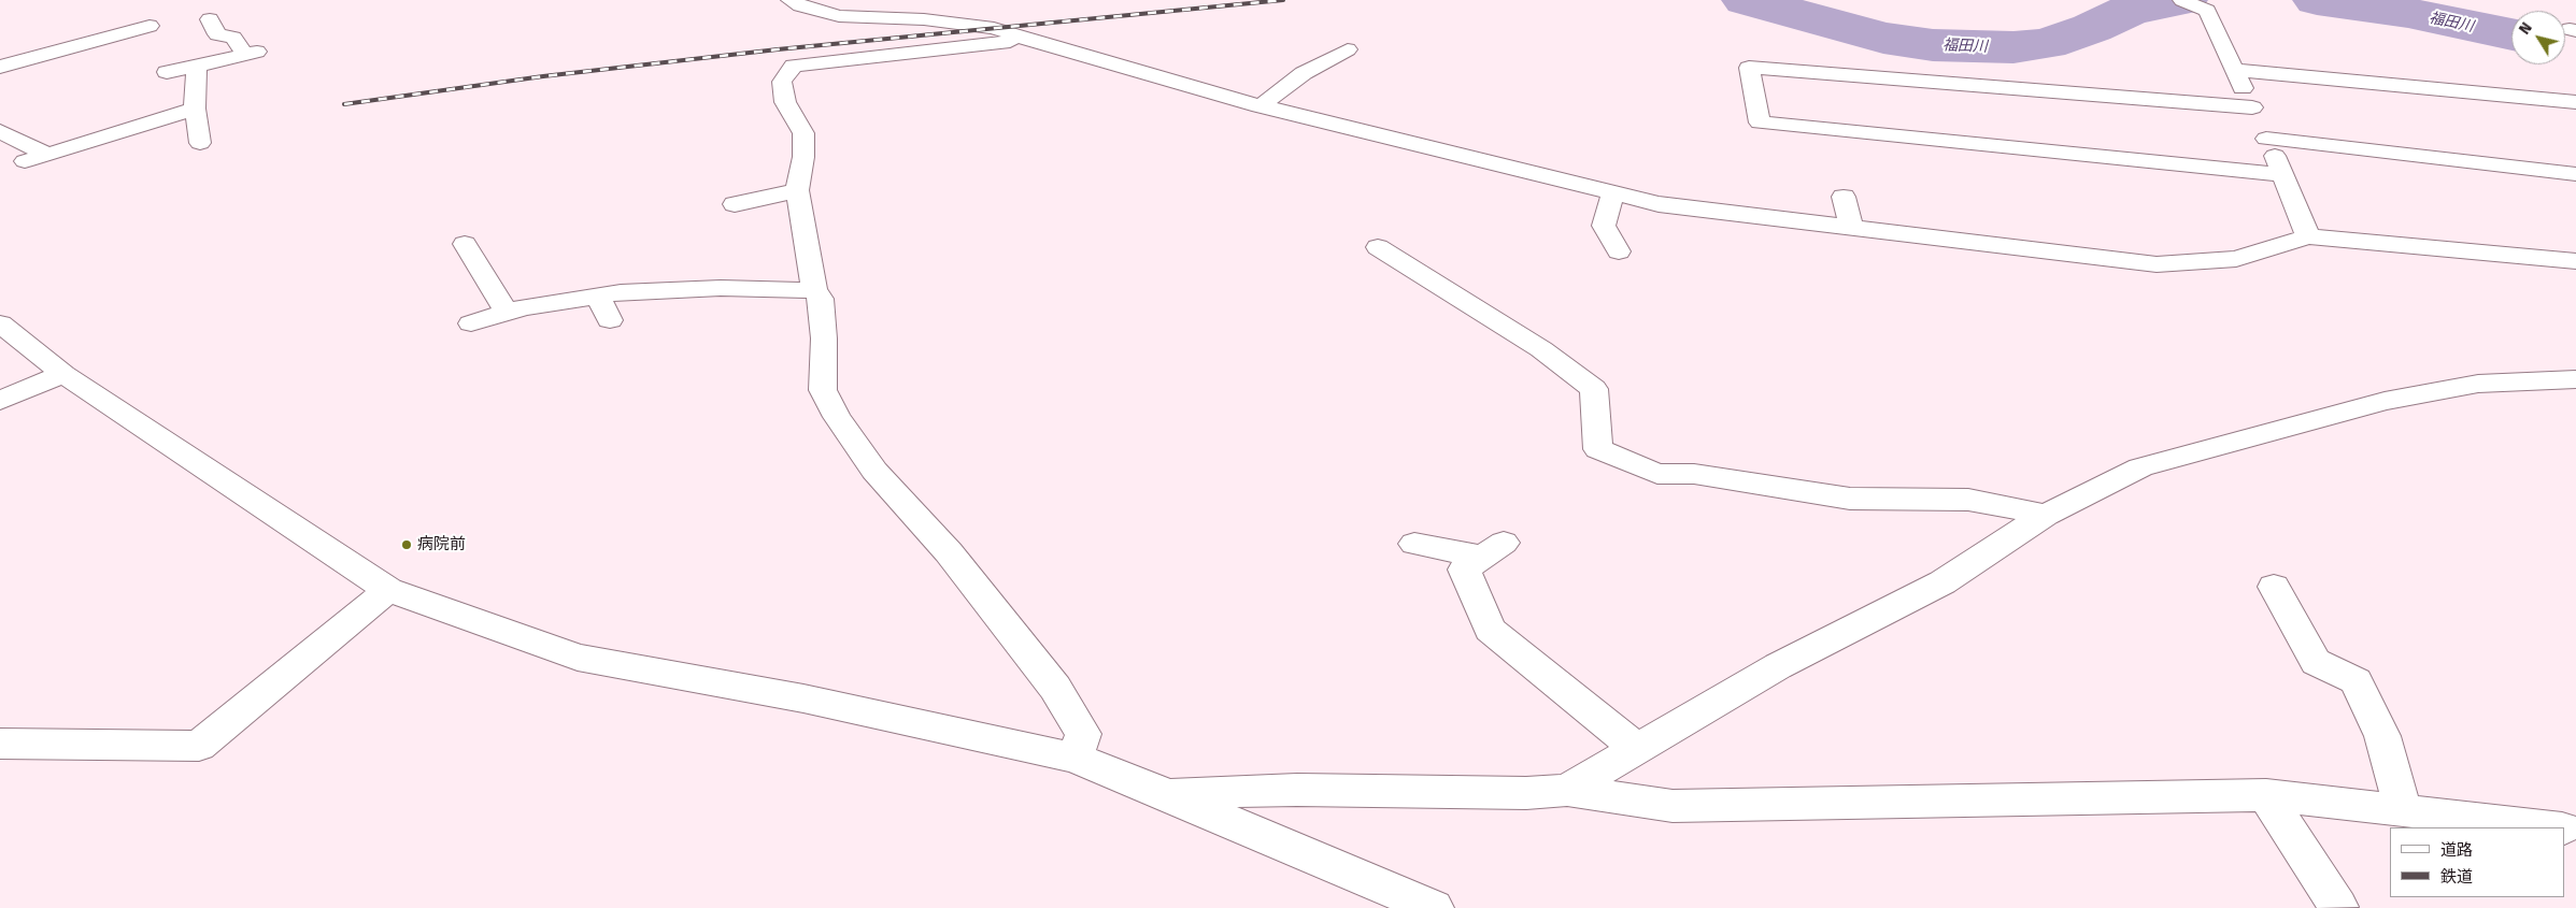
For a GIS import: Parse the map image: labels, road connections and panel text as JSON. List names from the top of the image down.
{
  "water": ["福田川"],
  "places": ["病院前"],
  "legend": ["道路", "鉄道"],
  "north": "top left"
}
